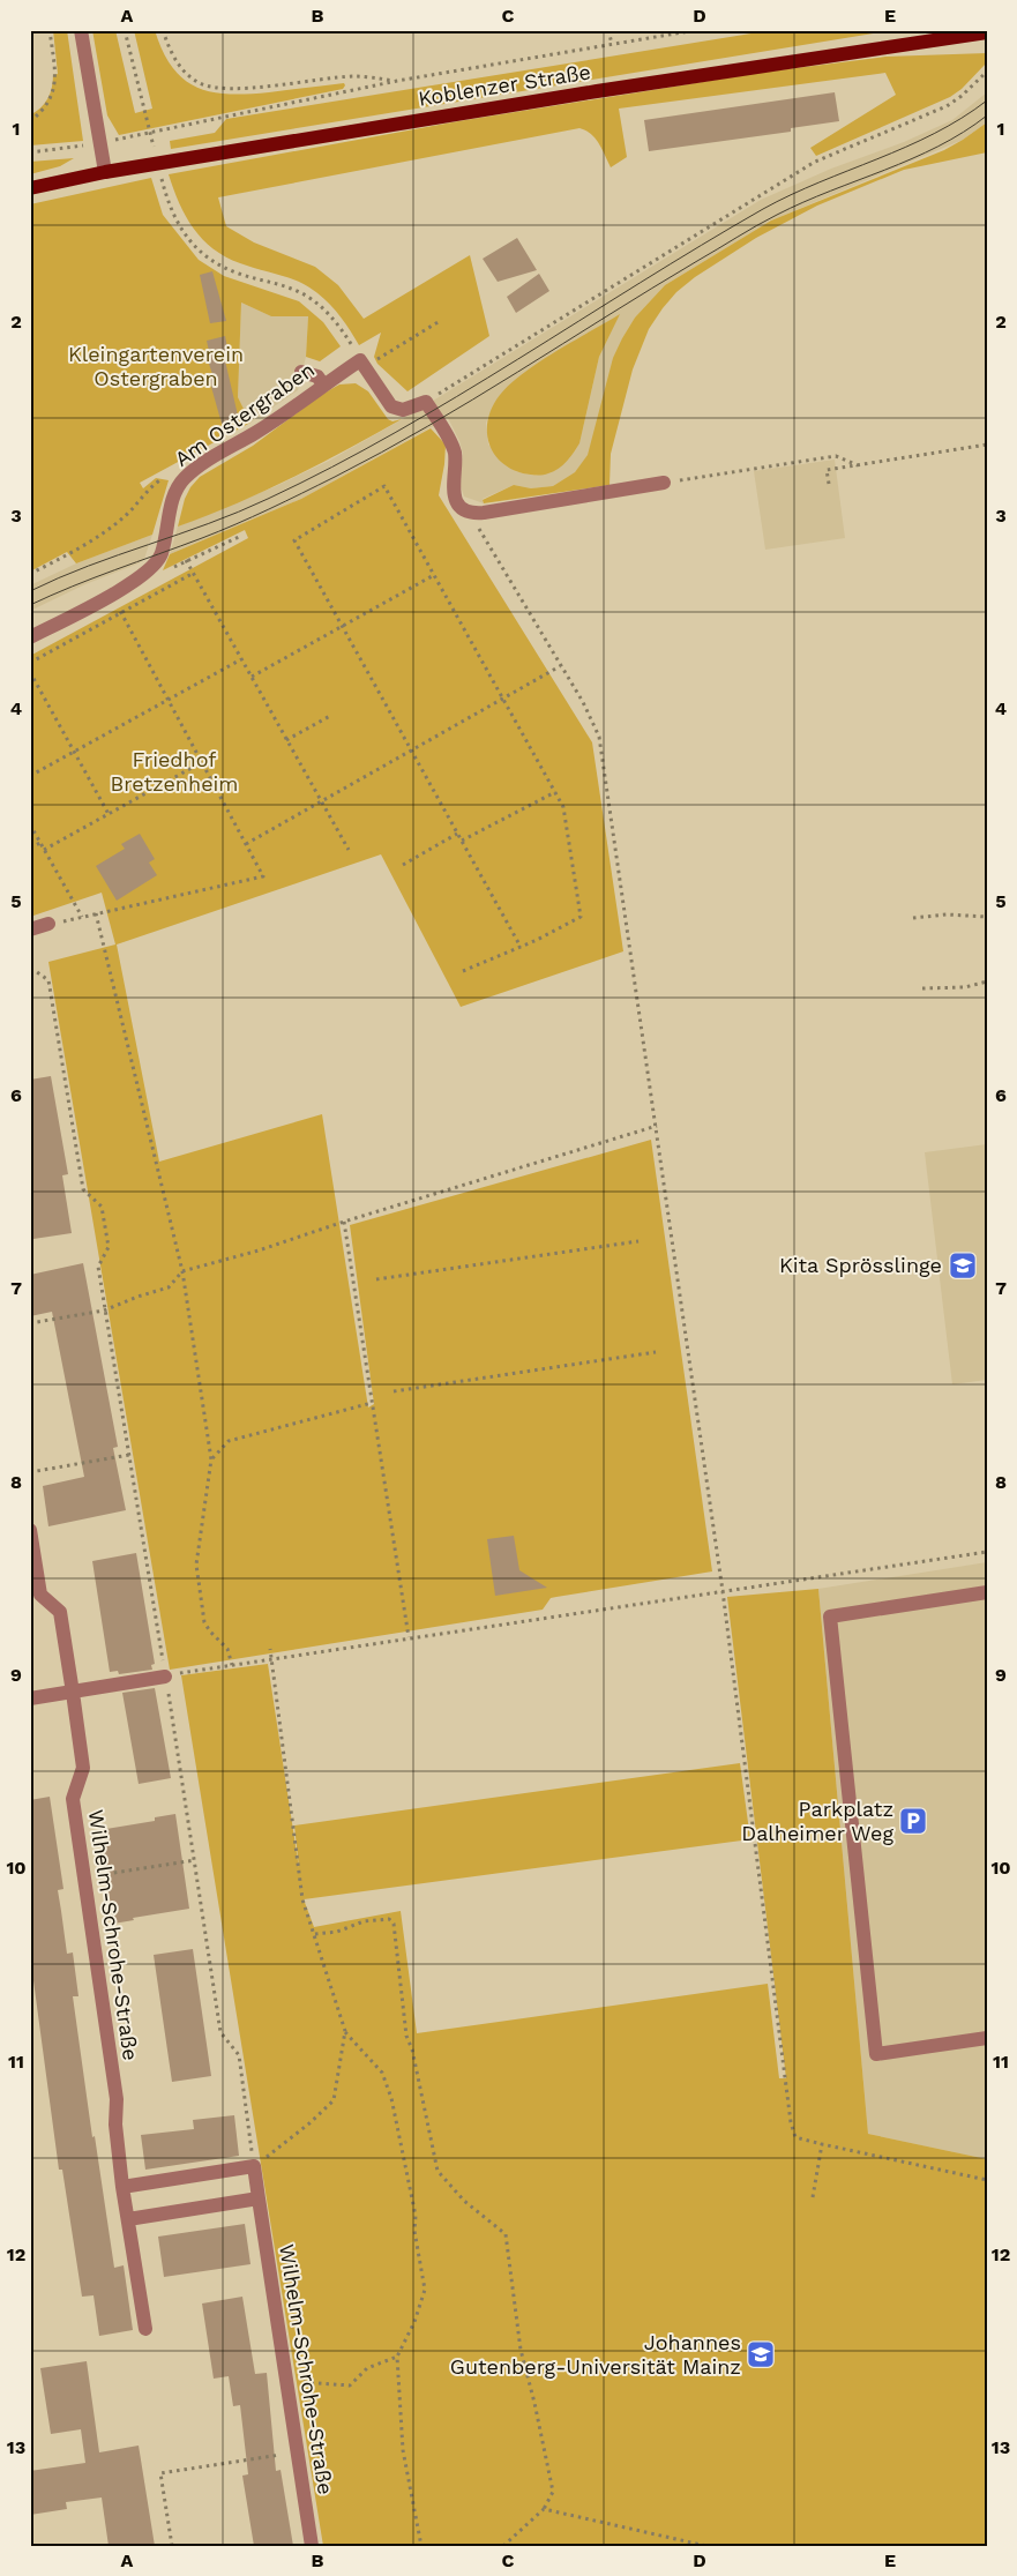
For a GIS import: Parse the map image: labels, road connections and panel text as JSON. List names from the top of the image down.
{
  "streets": {
    "main road": ["Koblenzer Straße"],
    "street": ["Am Ostergraben", "Wilhelm-Schrohe-Straße"]
  },
  "parks": ["Kleingartenverein Ostergraben", "Friedhof Bretzenheim"],
  "places": {
    "school or university": ["Kita Sprösslinge", "Johannes Gutenberg-Universität Mainz"],
    "parking": ["Parkplatz Dalheimer Weg"]
  },
  "grid": {
    "columns": [
      "A",
      "B",
      "C",
      "D",
      "E"
    ],
    "rows": [
      "1",
      "2",
      "3",
      "4",
      "5",
      "6",
      "7",
      "8",
      "9",
      "10",
      "11",
      "12",
      "13"
    ]
  }
}
